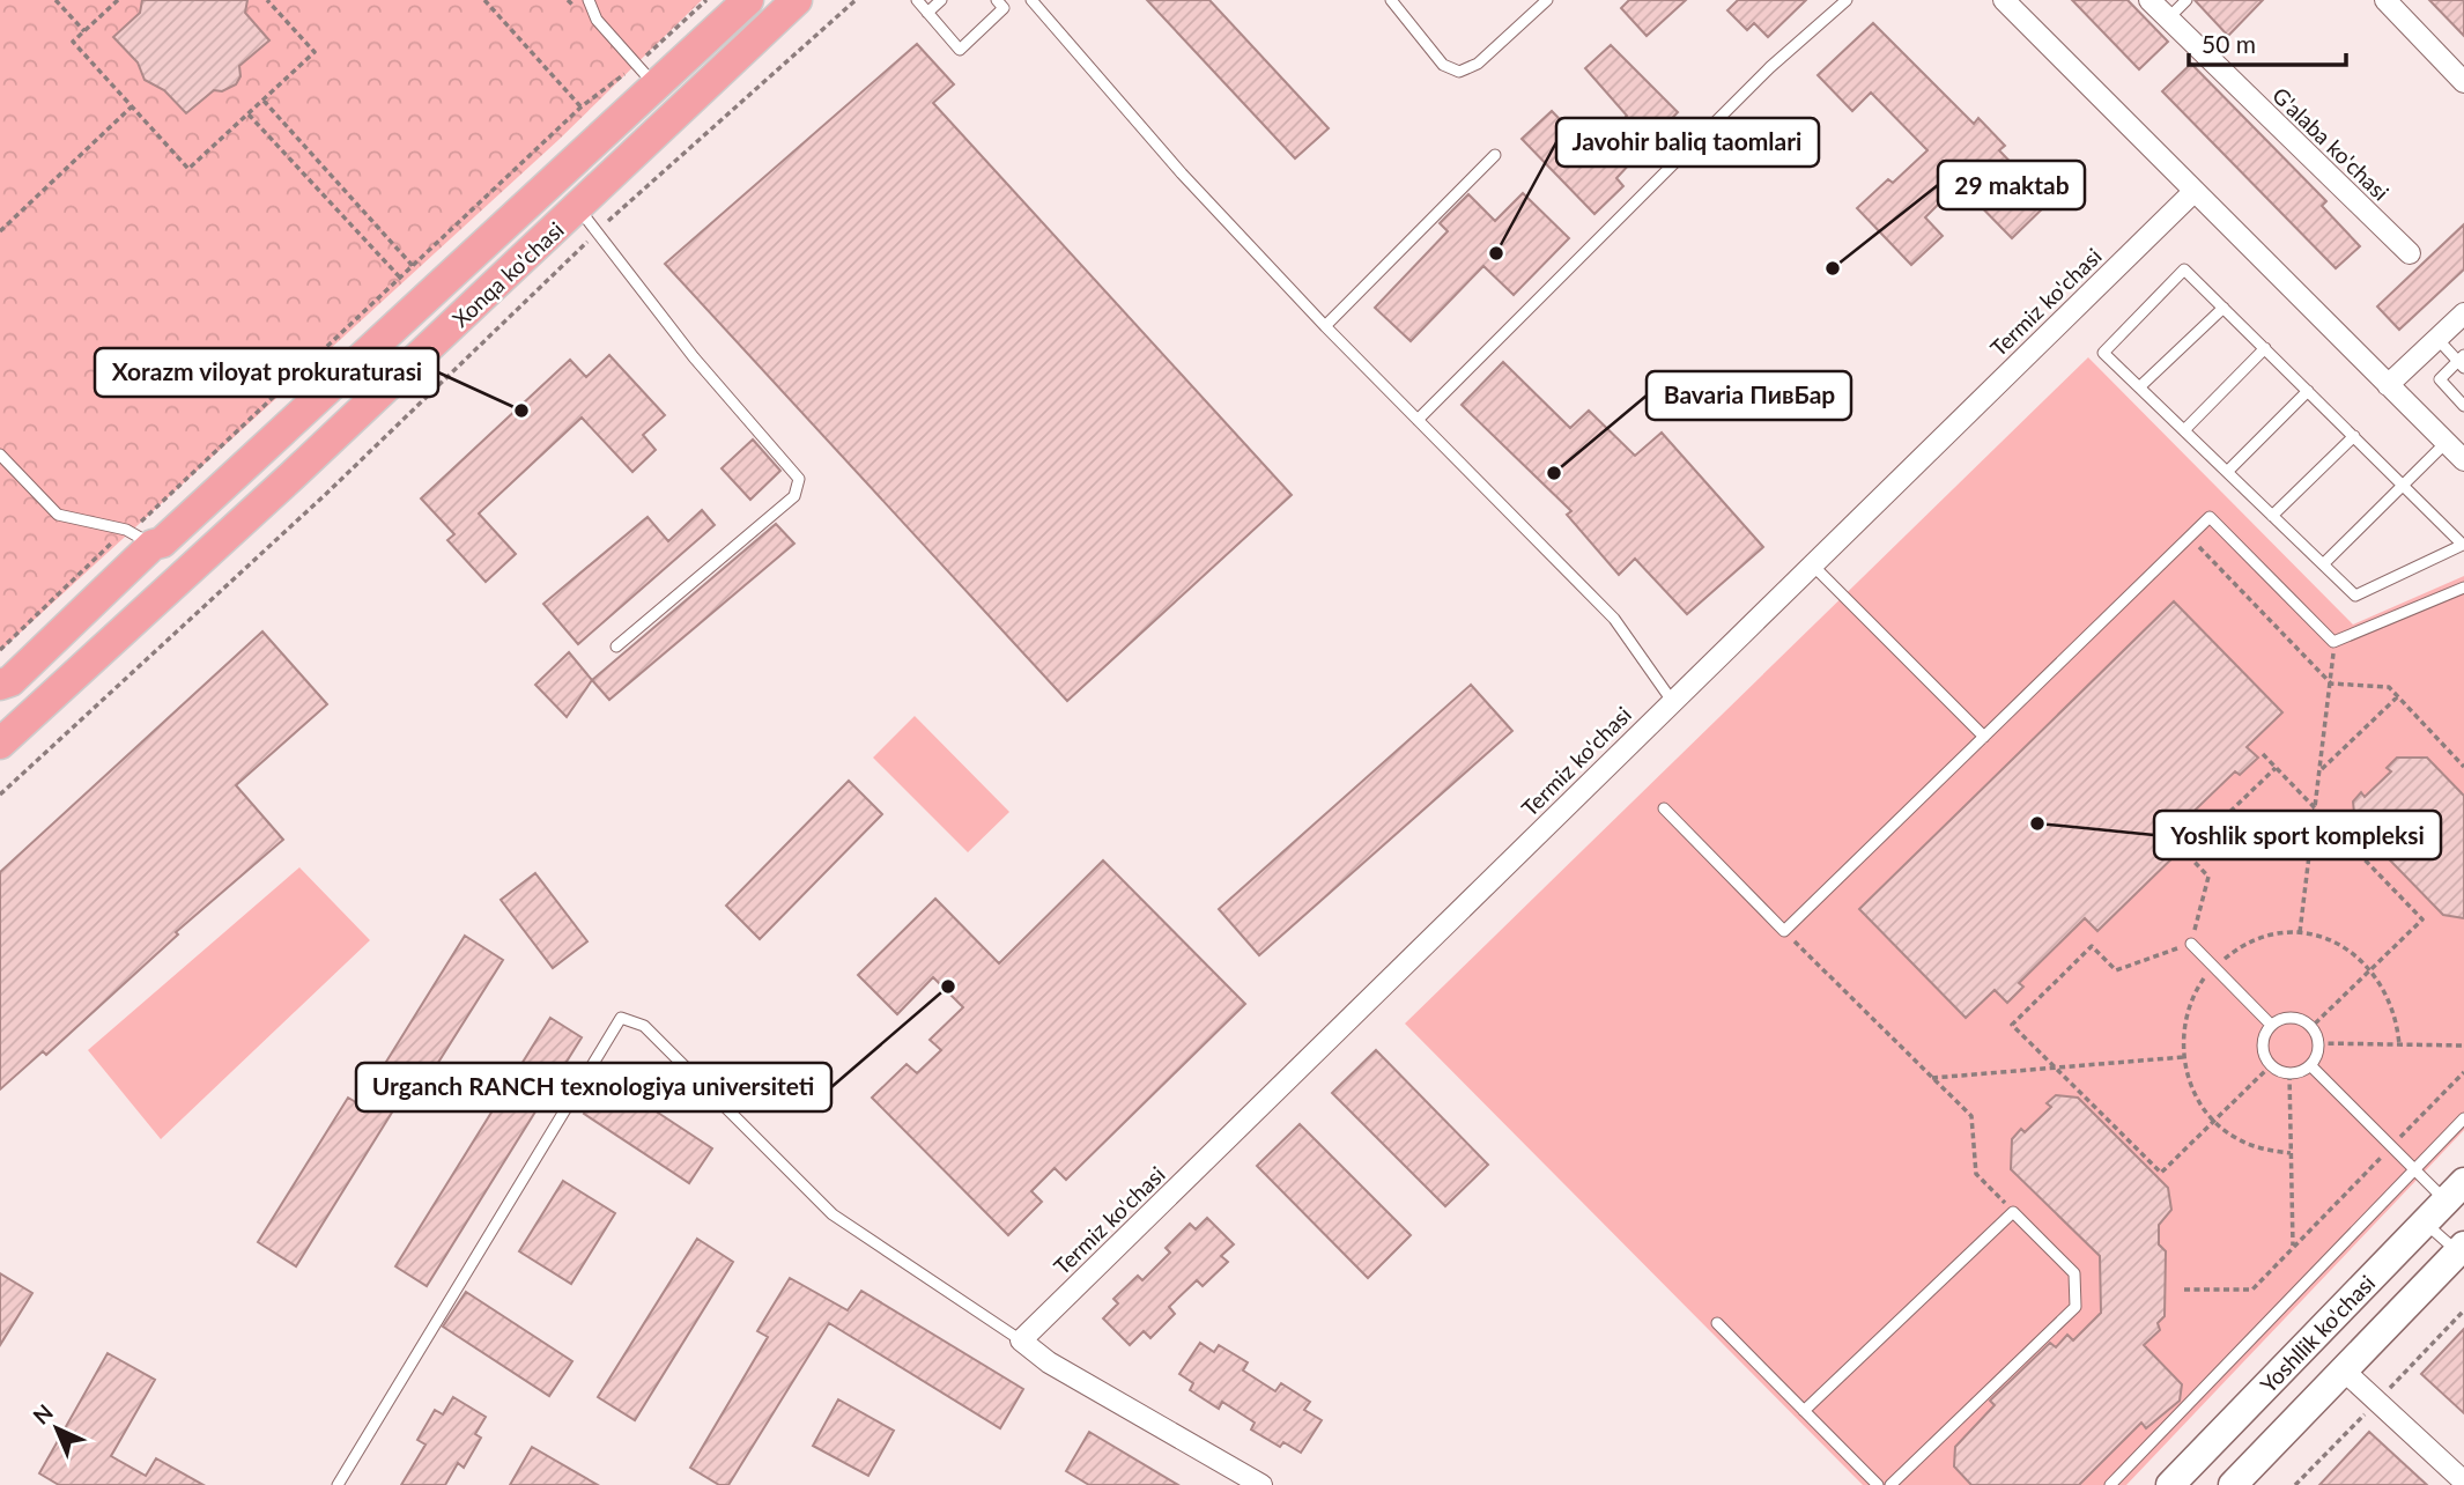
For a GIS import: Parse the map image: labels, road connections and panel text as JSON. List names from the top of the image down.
{
  "streets": {
    "main road": ["Xonqa ko'chasi", "Yoshllik ko'chasi"],
    "street": ["G'alaba ko'chasi", "Termiz ko'chasi"]
  },
  "places": [
    "Javohir baliq taomlari",
    "29 maktab",
    "Xorazm viloyat prokuraturasi",
    "Bavaria ПивБар",
    "Yoshlik sport kompleksi",
    "Urganch RANCH texnologiya universiteti"
  ],
  "scale_bar": "50 m",
  "north": "top left"
}
